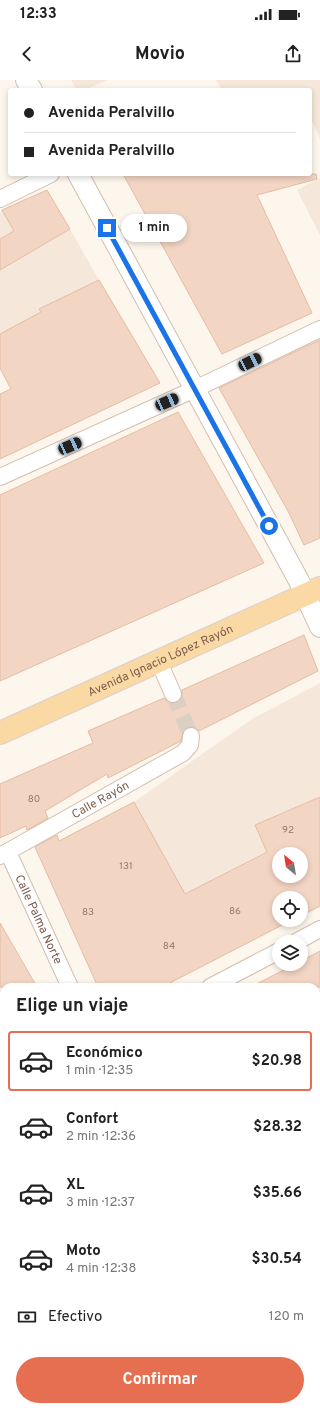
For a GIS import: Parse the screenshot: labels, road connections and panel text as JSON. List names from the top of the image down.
{
  "streets": {
    "main road": ["Avenida Ignacio López Rayón"],
    "street": ["Calle Rayón", "Calle Palma Norte"]
  },
  "crossings": [
    ["Calle Rayón", "Calle Palma Norte"]
  ],
  "house_numbers": [
    "80",
    "92",
    "131",
    "86",
    "83",
    "84"
  ],
  "north": "top left",
  "page": {
    "status": "12:33",
    "header": "Movio",
    "banner": ["Avenida Peralvillo", "Avenida Peralvillo"],
    "bubble": "1 min",
    "heading": "Elige un viaje",
    "list": [
      {
        "name": "Económico",
        "note": "1 min · 12:35",
        "value": "$20.98"
      },
      {
        "name": "Confort",
        "note": "2 min · 12:36",
        "value": "$28.32"
      },
      {
        "name": "XL",
        "note": "3 min · 12:37",
        "value": "$35.66"
      },
      {
        "name": "Moto",
        "note": "4 min · 12:38",
        "value": "$30.54"
      }
    ],
    "pay": ["Efectivo", "120 m"],
    "buttons": "Confirmar"
  }
}
